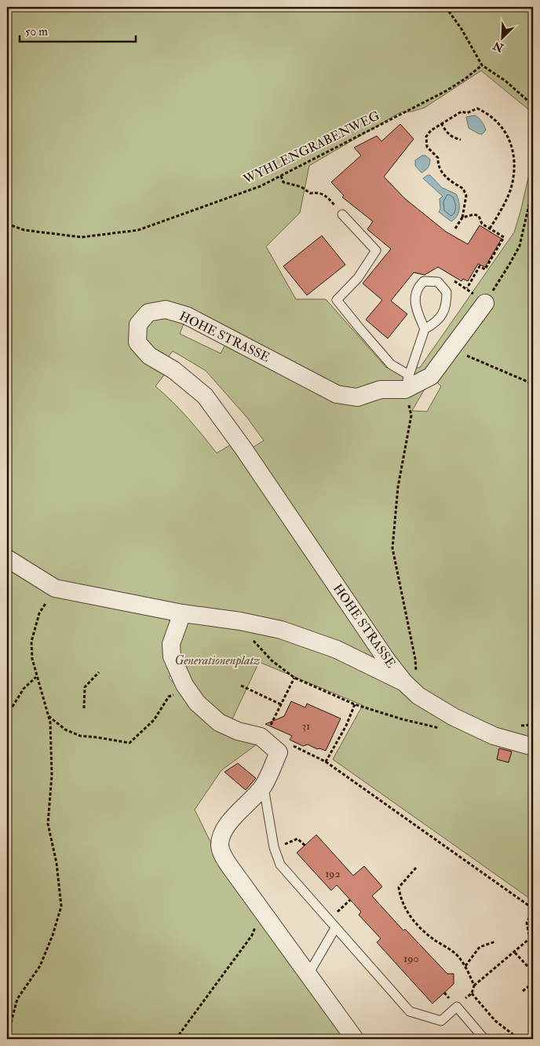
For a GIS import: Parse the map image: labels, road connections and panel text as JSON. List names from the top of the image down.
{
  "streets": {
    "street": ["HOHE STRASSE"],
    "path": ["WYHLENGRABENWEG"]
  },
  "parks": ["Generationenplatz"],
  "house_numbers": ["31", "192", "190"],
  "scale_bar": "50 m",
  "north": "bottom left"
}
